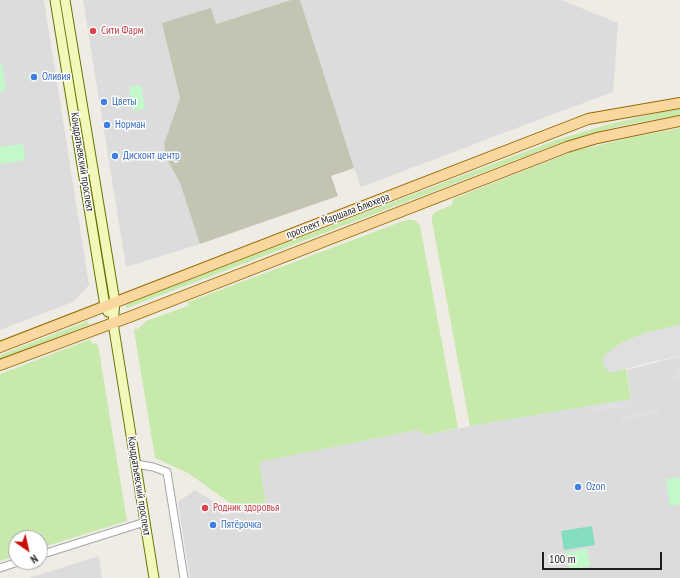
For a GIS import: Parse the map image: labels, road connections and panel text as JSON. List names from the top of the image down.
{
  "streets": {
    "main road": ["Кондратьевский проспект", "проспект Маршала Блюхера"]
  },
  "crossings": [
    ["Кондратьевский проспект", "проспект Маршала Блюхера"]
  ],
  "places": [
    "Сити Фарм",
    "Оливия",
    "Цветы",
    "Норман",
    "Дисконт центр",
    "Ozon",
    "Родник здоровья",
    "Пятёрочка"
  ],
  "scale_bar": "100 m",
  "north": "bottom right"
}
